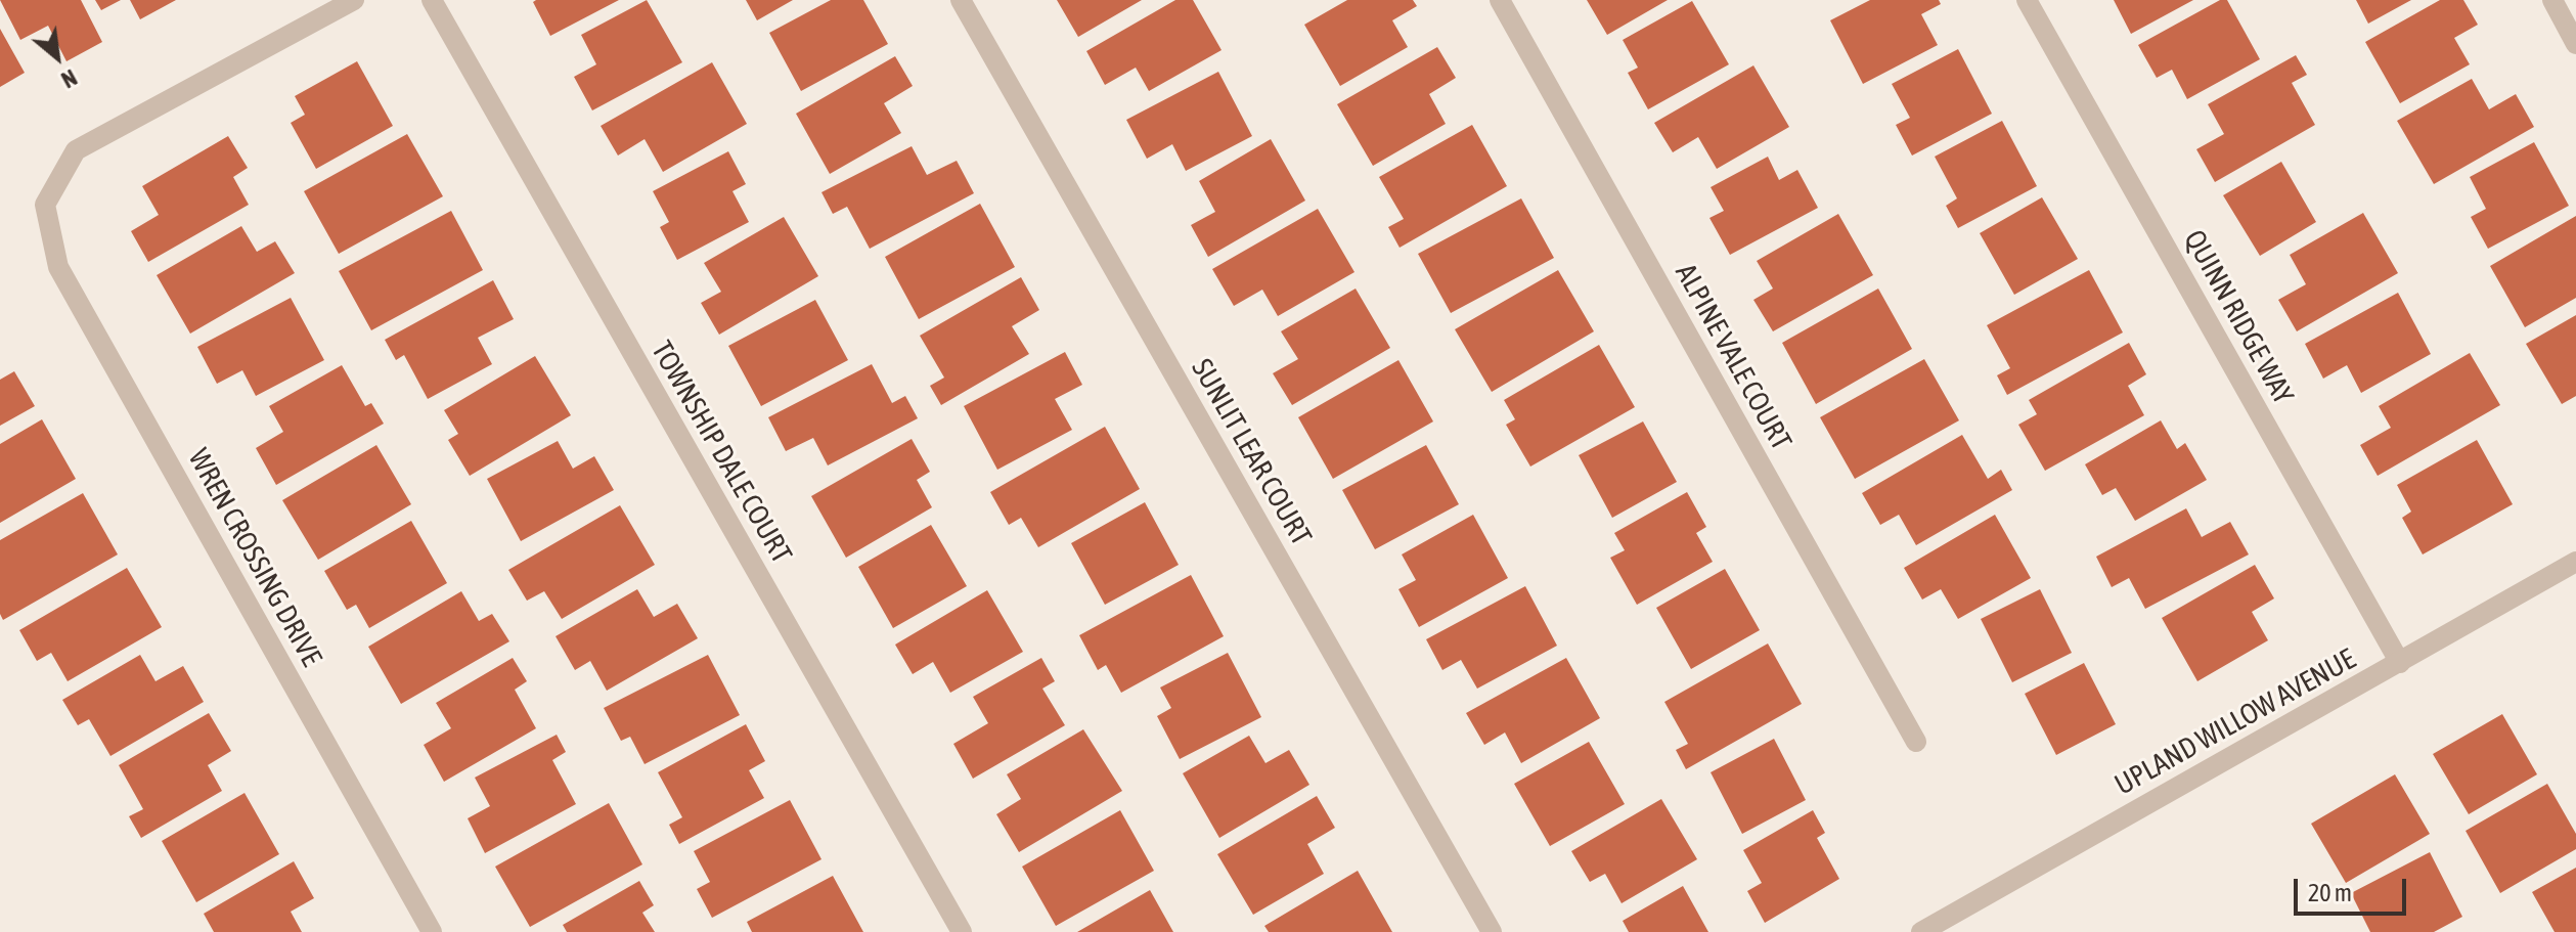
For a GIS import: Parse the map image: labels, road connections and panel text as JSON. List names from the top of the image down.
{
  "streets": {
    "street": [
      "QUINN RIDGE WAY",
      "ALPINE VALE COURT",
      "TOWNSHIP DALE COURT",
      "SUNLIT LEAR COURT",
      "WREN CROSSING DRIVE",
      "UPLAND WILLOW AVENUE"
    ]
  },
  "crossings": [
    ["QUINN RIDGE WAY", "UPLAND WILLOW AVENUE"]
  ],
  "scale_bar": "20 m",
  "north": "bottom right"
}
